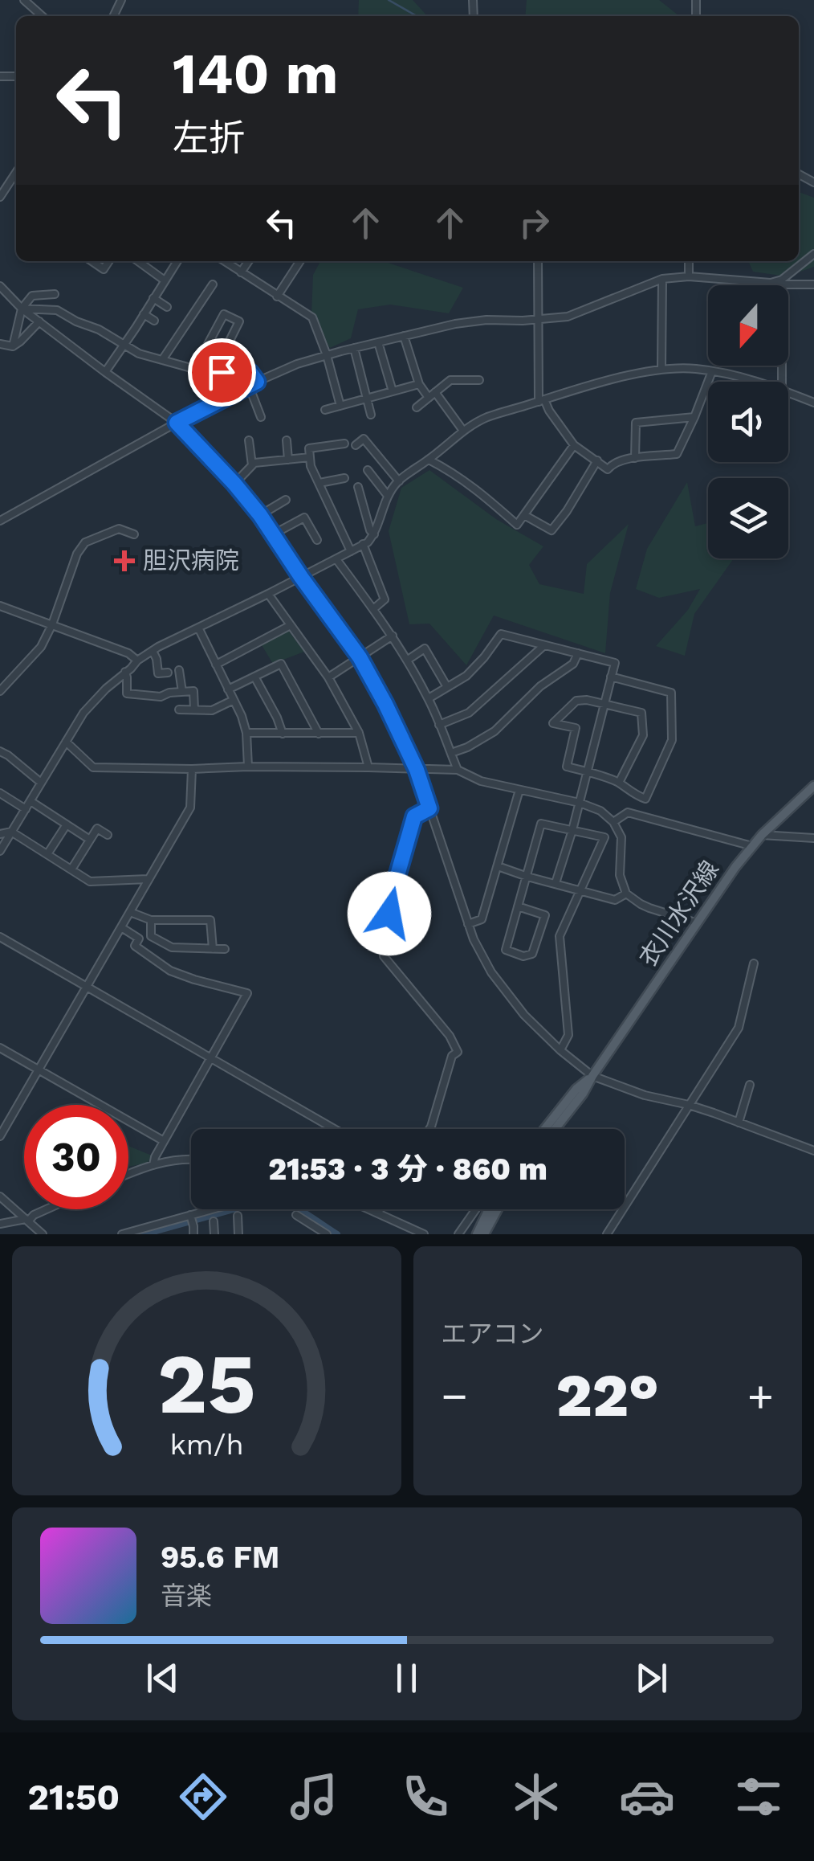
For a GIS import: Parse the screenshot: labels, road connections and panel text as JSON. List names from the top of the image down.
{
  "streets": {
    "main road": ["衣川水沢線"]
  },
  "places": {
    "health": ["胆沢病院"]
  },
  "north": "bottom",
  "page": {
    "turn": ["140 m", "左折"],
    "limit": "30",
    "trip": "21:53 · 3 分 · 860 m",
    "tile": "エアコン",
    "heat": ["−", "22°", "+"],
    "song": ["95.6 FM", "音楽"],
    "tabs": "21:50",
    "gauge": ["25", "km/h"]
  }
}
